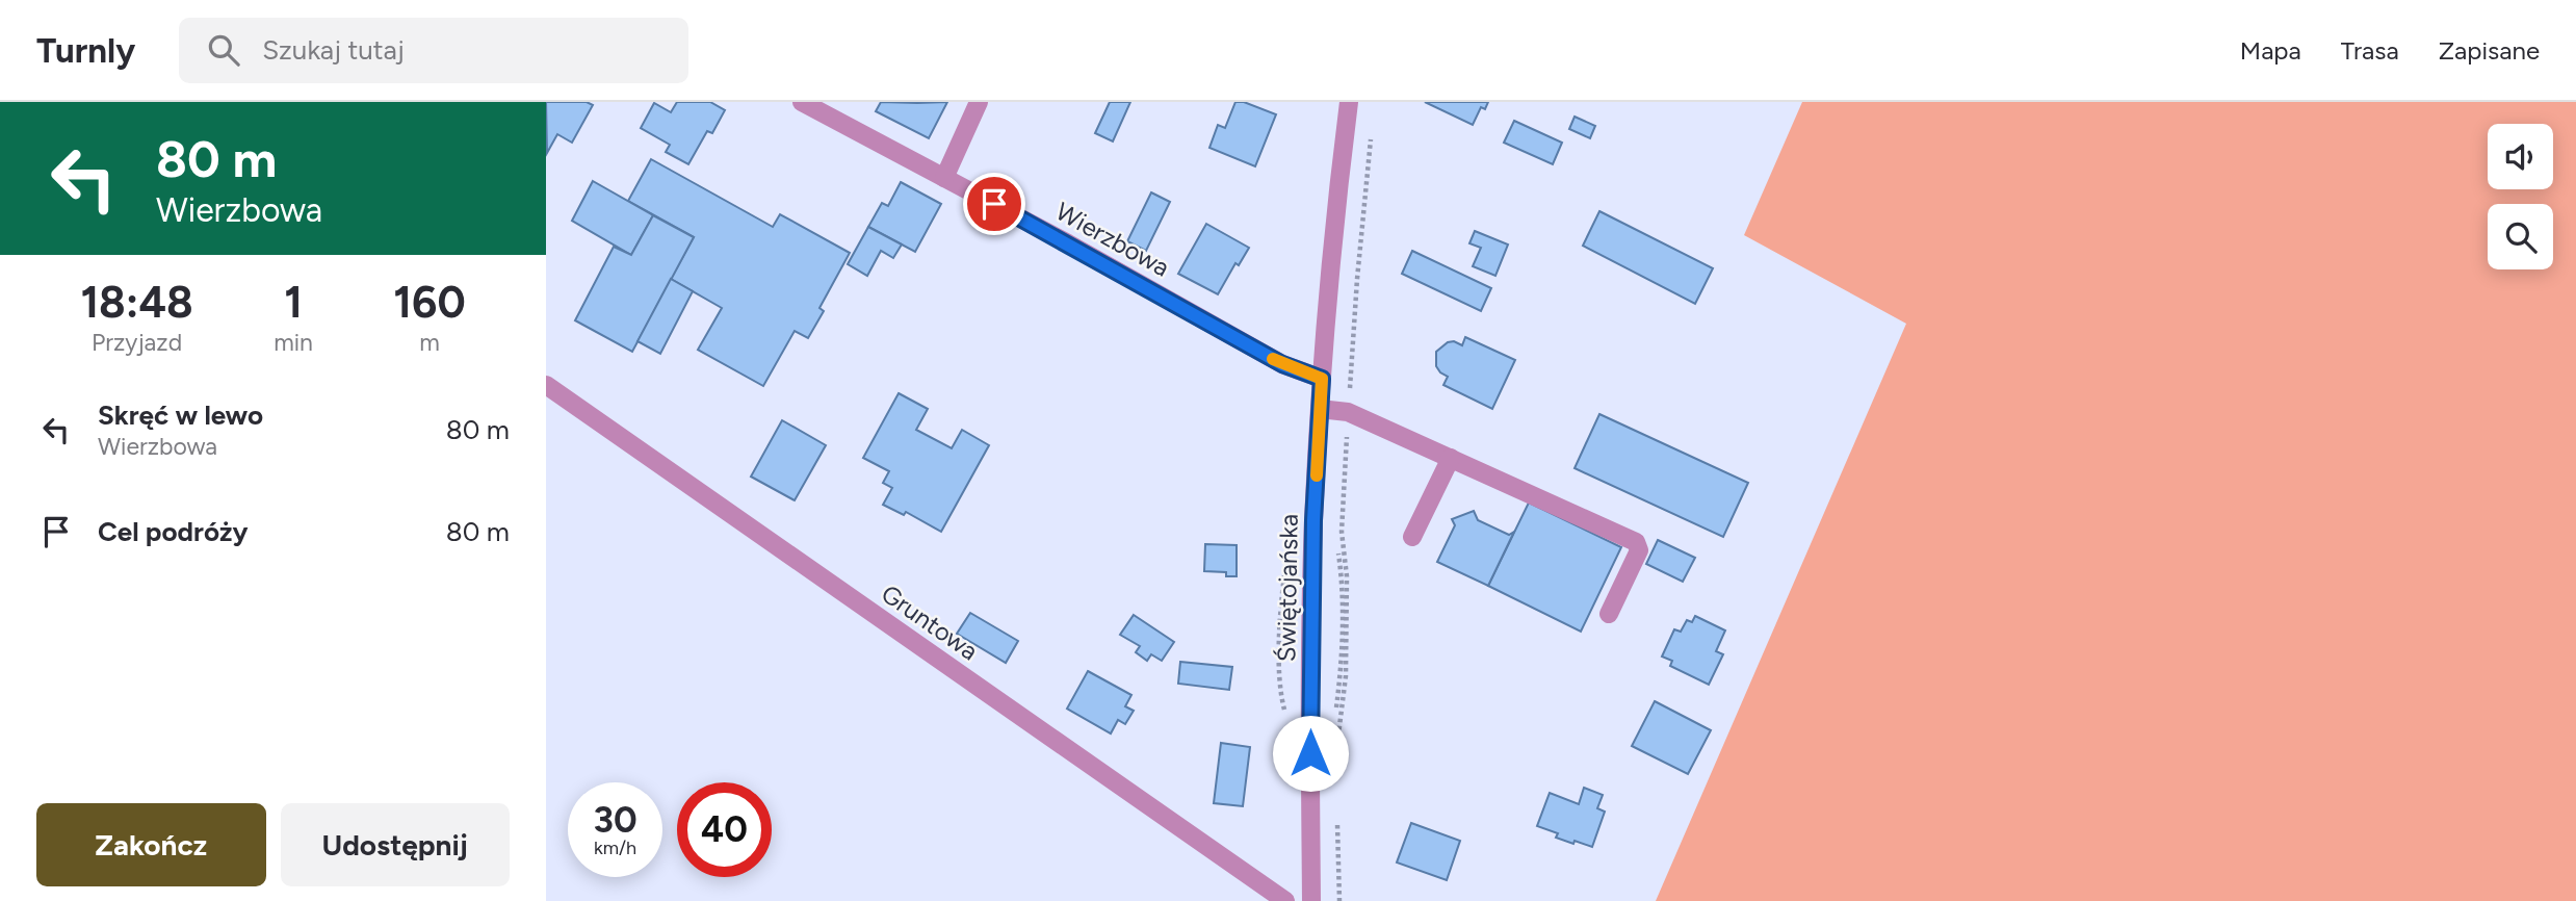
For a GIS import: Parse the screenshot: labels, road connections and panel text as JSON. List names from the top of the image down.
{
  "streets": {
    "street": ["Wierzbowa", "Świętojańska", "Gruntowa"]
  },
  "crossings": [
    ["Wierzbowa", "Świętojańska"]
  ],
  "page": {
    "header": "Turnly",
    "search": "Szukaj tutaj",
    "nav": ["Mapa", "Trasa", "Zapisane"],
    "turn": ["80 m", "Wierzbowa"],
    "eta": [
      "18:48",
      "Przyjazd",
      "1",
      "min",
      "160",
      "m"
    ],
    "list": [
      {
        "name": "Skręć w lewo",
        "note": "Wierzbowa",
        "value": "80 m"
      },
      {
        "name": "Cel podróży",
        "value": "80 m"
      }
    ],
    "speed": "30 km/h",
    "limit": "40",
    "buttons": ["Zakończ", "Udostępnij"]
  }
}
